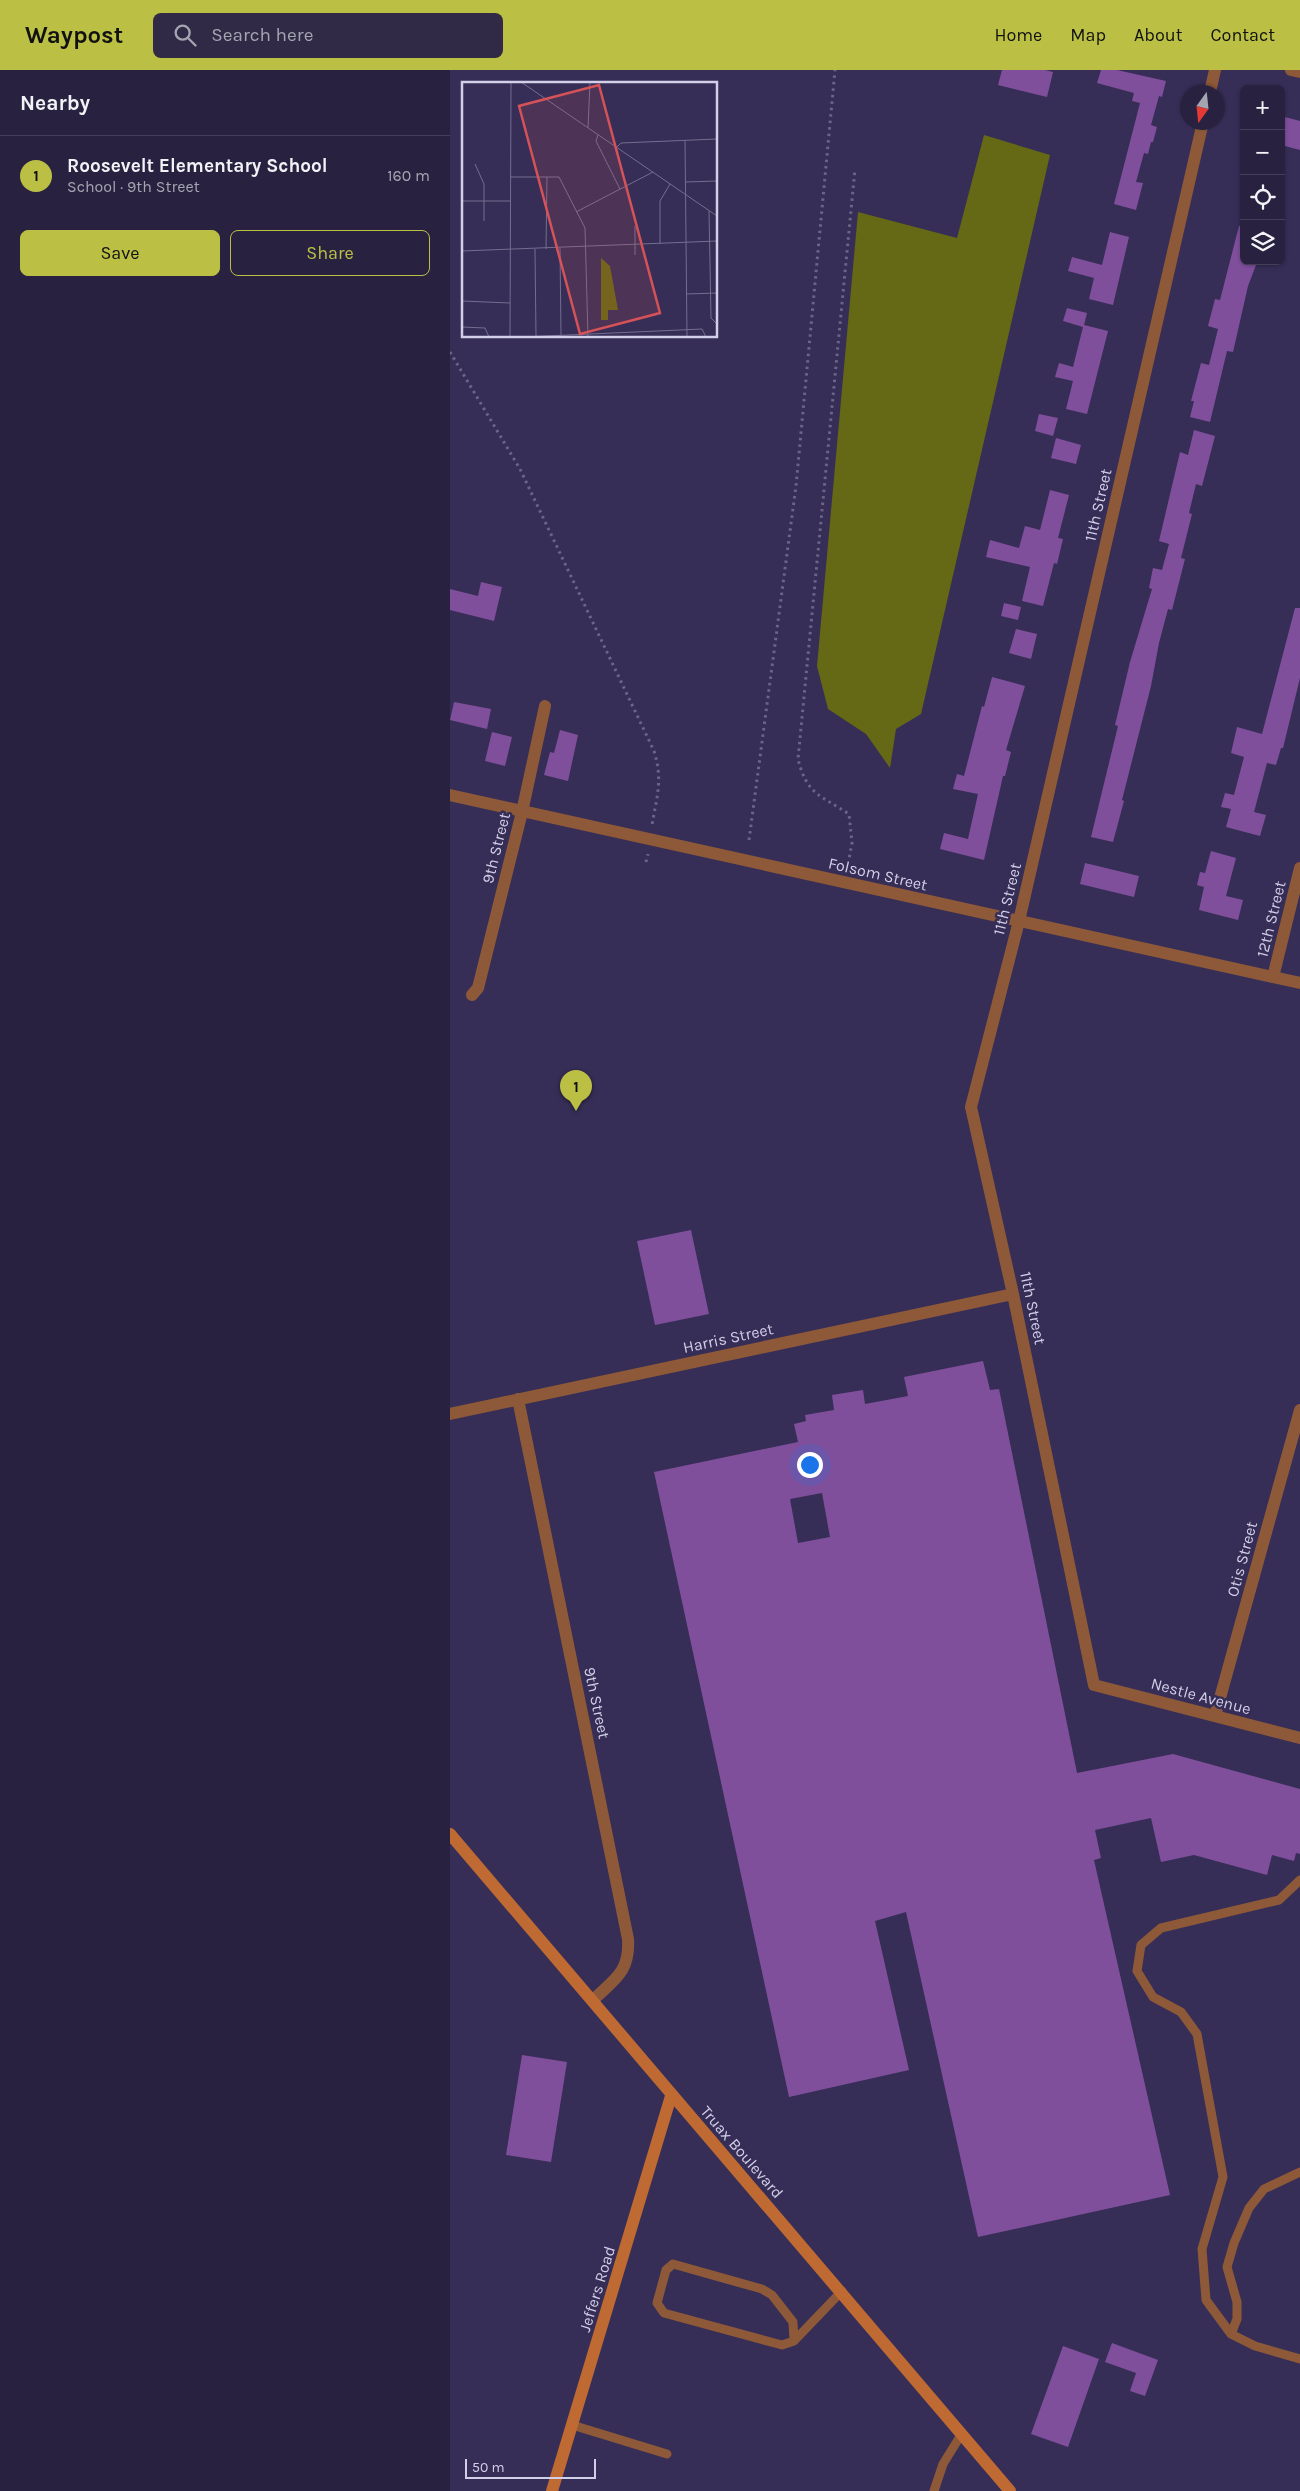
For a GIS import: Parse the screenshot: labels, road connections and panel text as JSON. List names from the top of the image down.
{
  "streets": {
    "main road": ["Truax Boulevard", "Jeffers Road"],
    "street": [
      "11th Street",
      "9th Street",
      "Folsom Street",
      "12th Street",
      "Harris Street",
      "Otis Street",
      "Nestle Avenue"
    ]
  },
  "crossings": [
    ["11th Street", "Folsom Street"],
    ["11th Street", "Harris Street"],
    ["11th Street", "Nestle Avenue"],
    ["9th Street", "Folsom Street"],
    ["9th Street", "Harris Street"],
    ["9th Street", "Truax Boulevard"],
    ["Folsom Street", "12th Street"],
    ["Otis Street", "Nestle Avenue"],
    ["Truax Boulevard", "Jeffers Road"]
  ],
  "scale_bar": "50 m",
  "north": "bottom",
  "page": {
    "header": "Waypost",
    "search": "Search here",
    "nav": [
      "Home",
      "Map",
      "About",
      "Contact"
    ],
    "heading": "Nearby",
    "map_buttons": ["+", "−"],
    "list": [
      {
        "mark": "1",
        "name": "Roosevelt Elementary School",
        "note": "School · 9th Street",
        "value": "160 m"
      }
    ],
    "buttons": ["Save", "Share"],
    "pins": "1",
    "scale": "50 m"
  }
}
